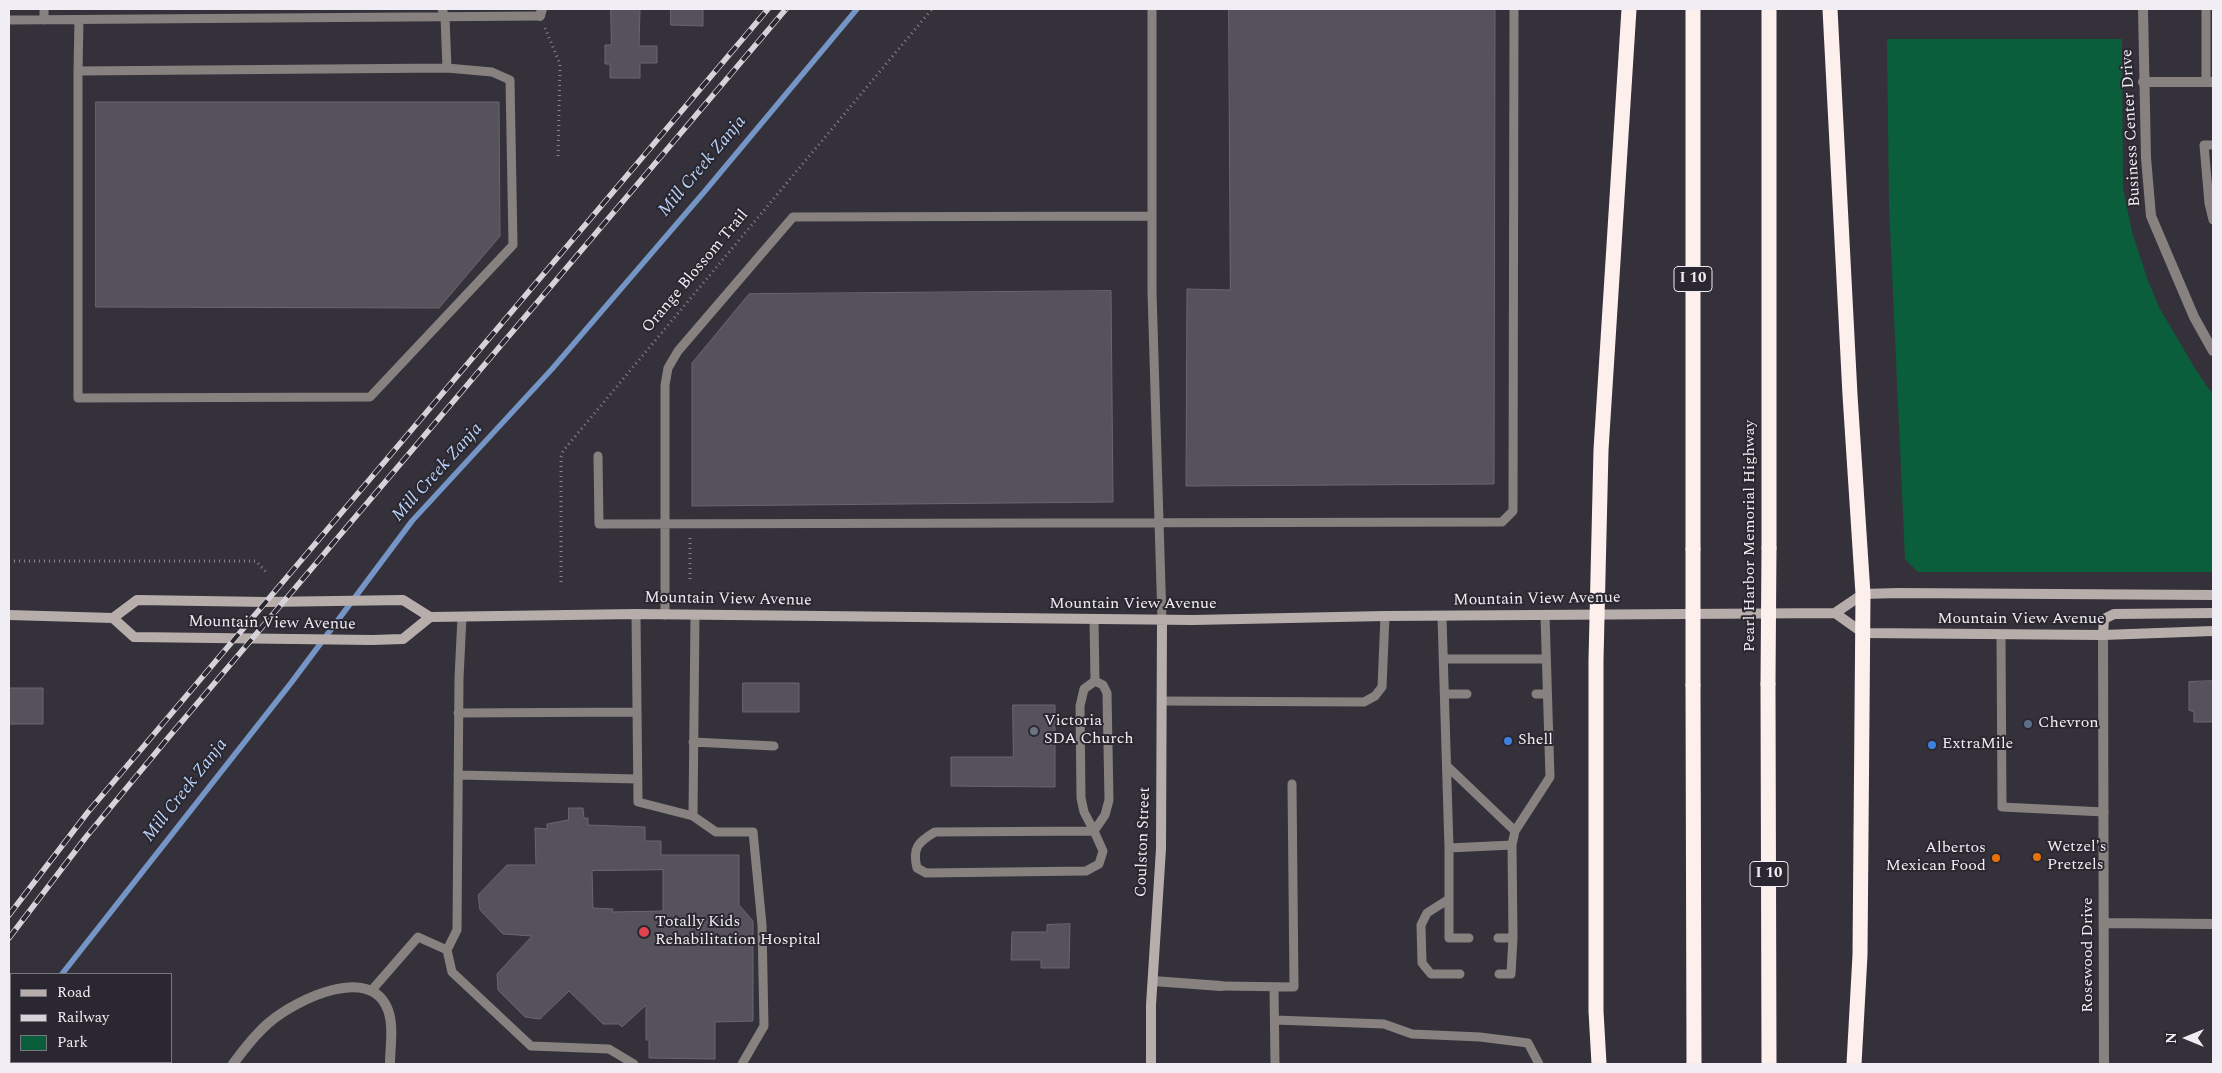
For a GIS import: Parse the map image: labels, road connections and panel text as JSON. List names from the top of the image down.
{
  "streets": {
    "highway": ["I 10", "Pearl Harbor Memorial Highway"],
    "main road": ["Mountain View Avenue", "Coulston Street"],
    "street": ["Business Center Drive", "Rosewood Drive"],
    "path": ["Orange Blossom Trail"]
  },
  "crossings": [
    ["Mountain View Avenue", "Coulston Street"],
    ["Mountain View Avenue", "Rosewood Drive"]
  ],
  "water": ["Mill Creek Zanja"],
  "places": [
    "Chevron",
    "Victoria SDA Church",
    "Shell",
    "ExtraMile",
    "Wetzel's Pretzels",
    "Albertos Mexican Food",
    "Totally Kids Rehabilitation Hospital"
  ],
  "legend": ["Road", "Railway", "Park"],
  "north": "left"
}
